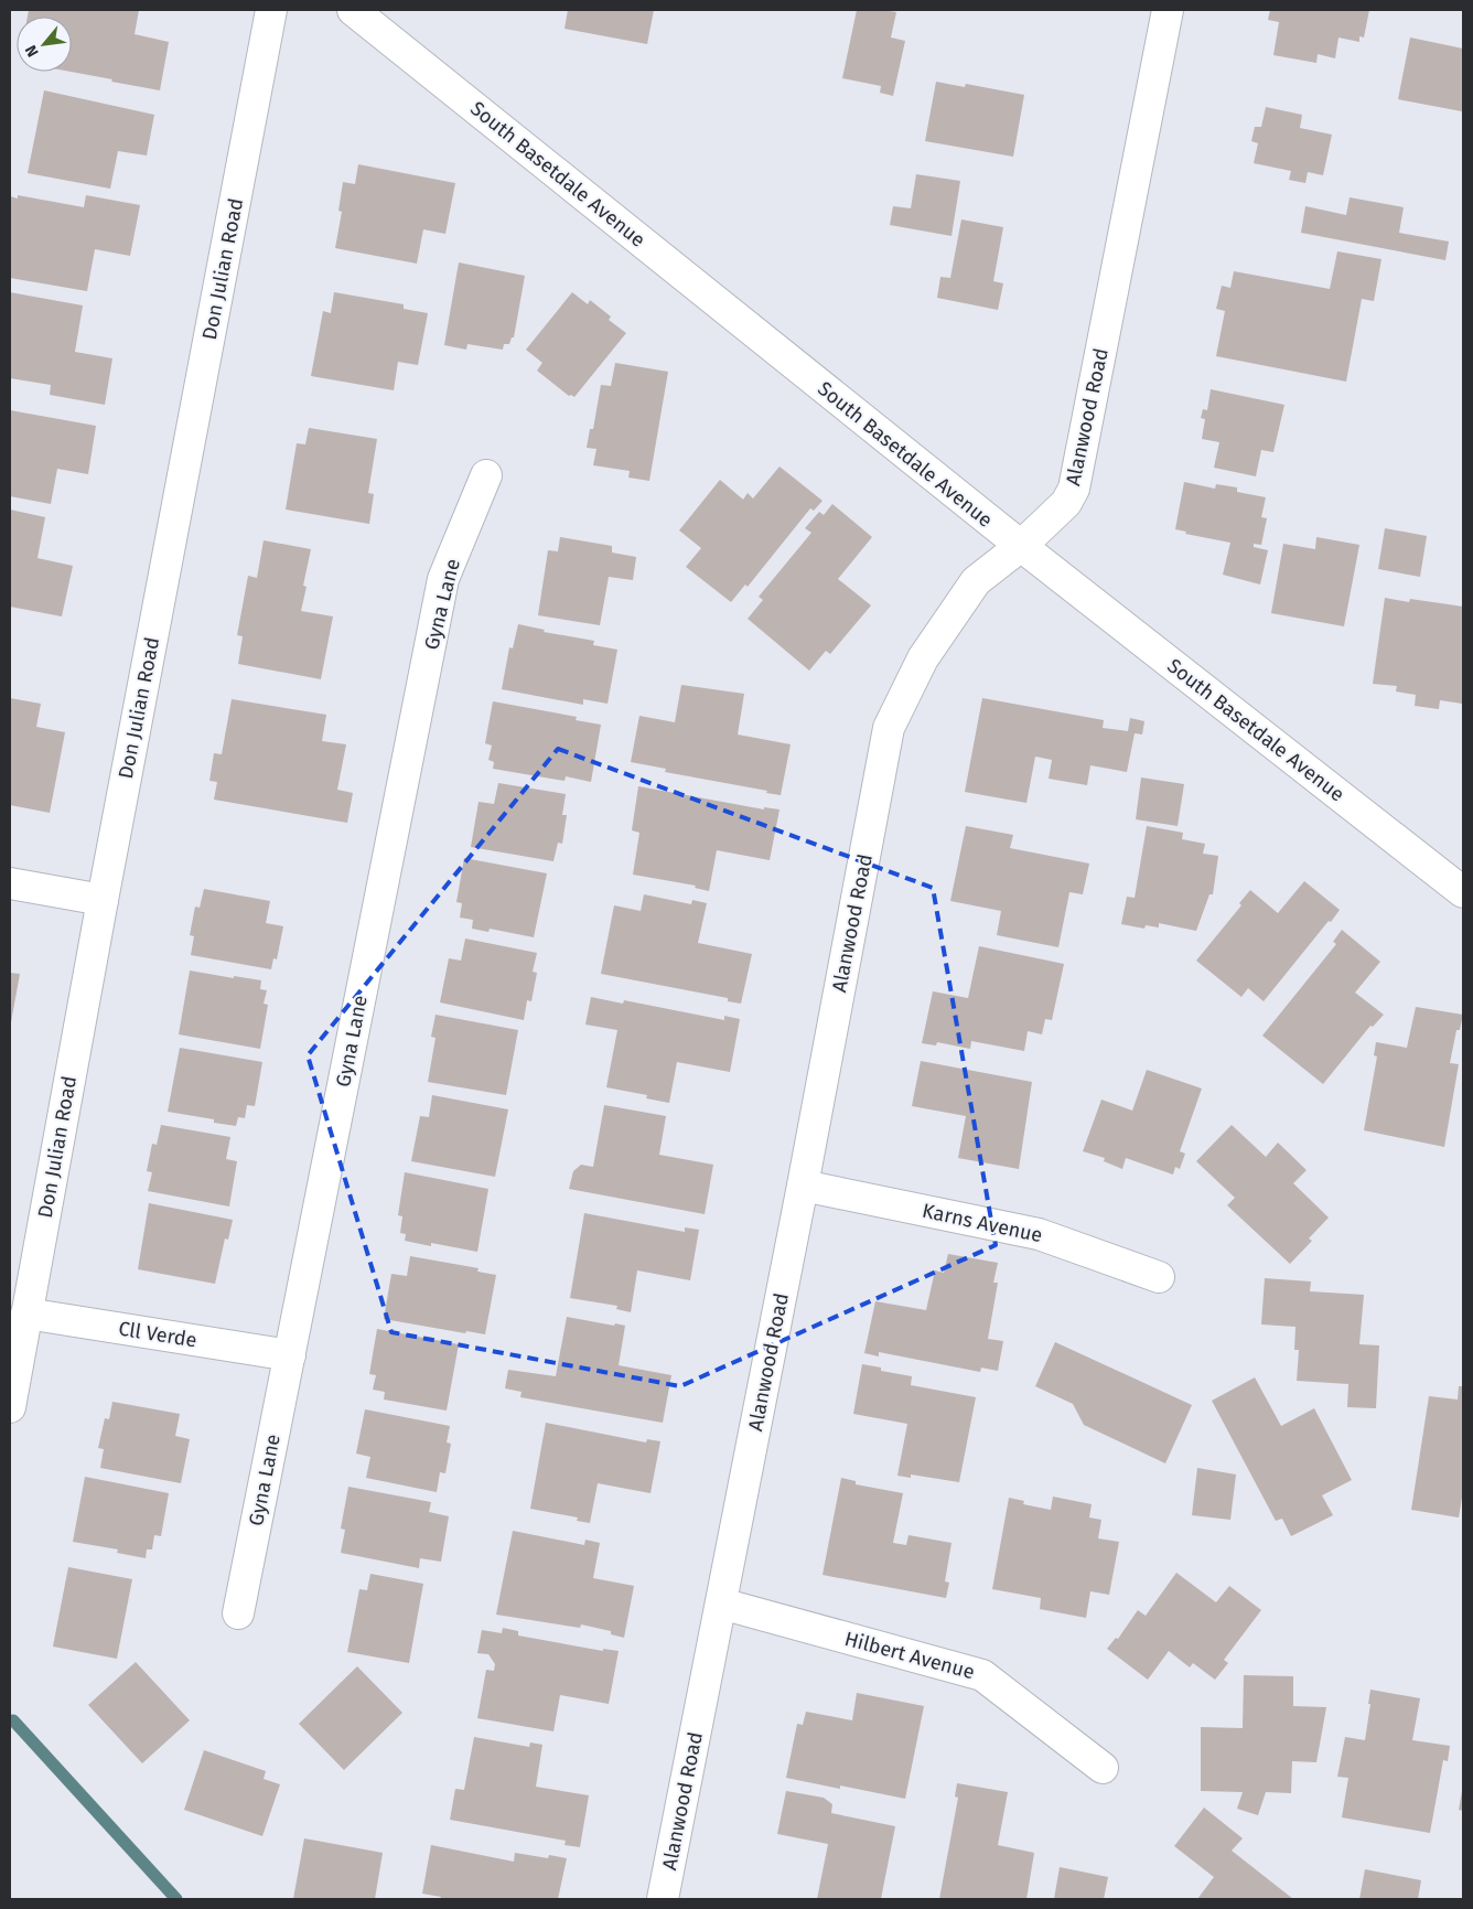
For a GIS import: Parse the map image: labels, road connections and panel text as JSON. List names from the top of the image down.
{
  "streets": {
    "street": [
      "South Basetdale Avenue",
      "Don Julian Road",
      "Alanwood Road",
      "Gyna Lane",
      "Karns Avenue",
      "Cll Verde",
      "Hilbert Avenue"
    ]
  },
  "crossings": [
    ["South Basetdale Avenue", "Alanwood Road"],
    ["Don Julian Road", "Cll Verde"],
    ["Alanwood Road", "Karns Avenue"],
    ["Alanwood Road", "Hilbert Avenue"],
    ["Gyna Lane", "Cll Verde"]
  ],
  "north": "bottom left"
}
